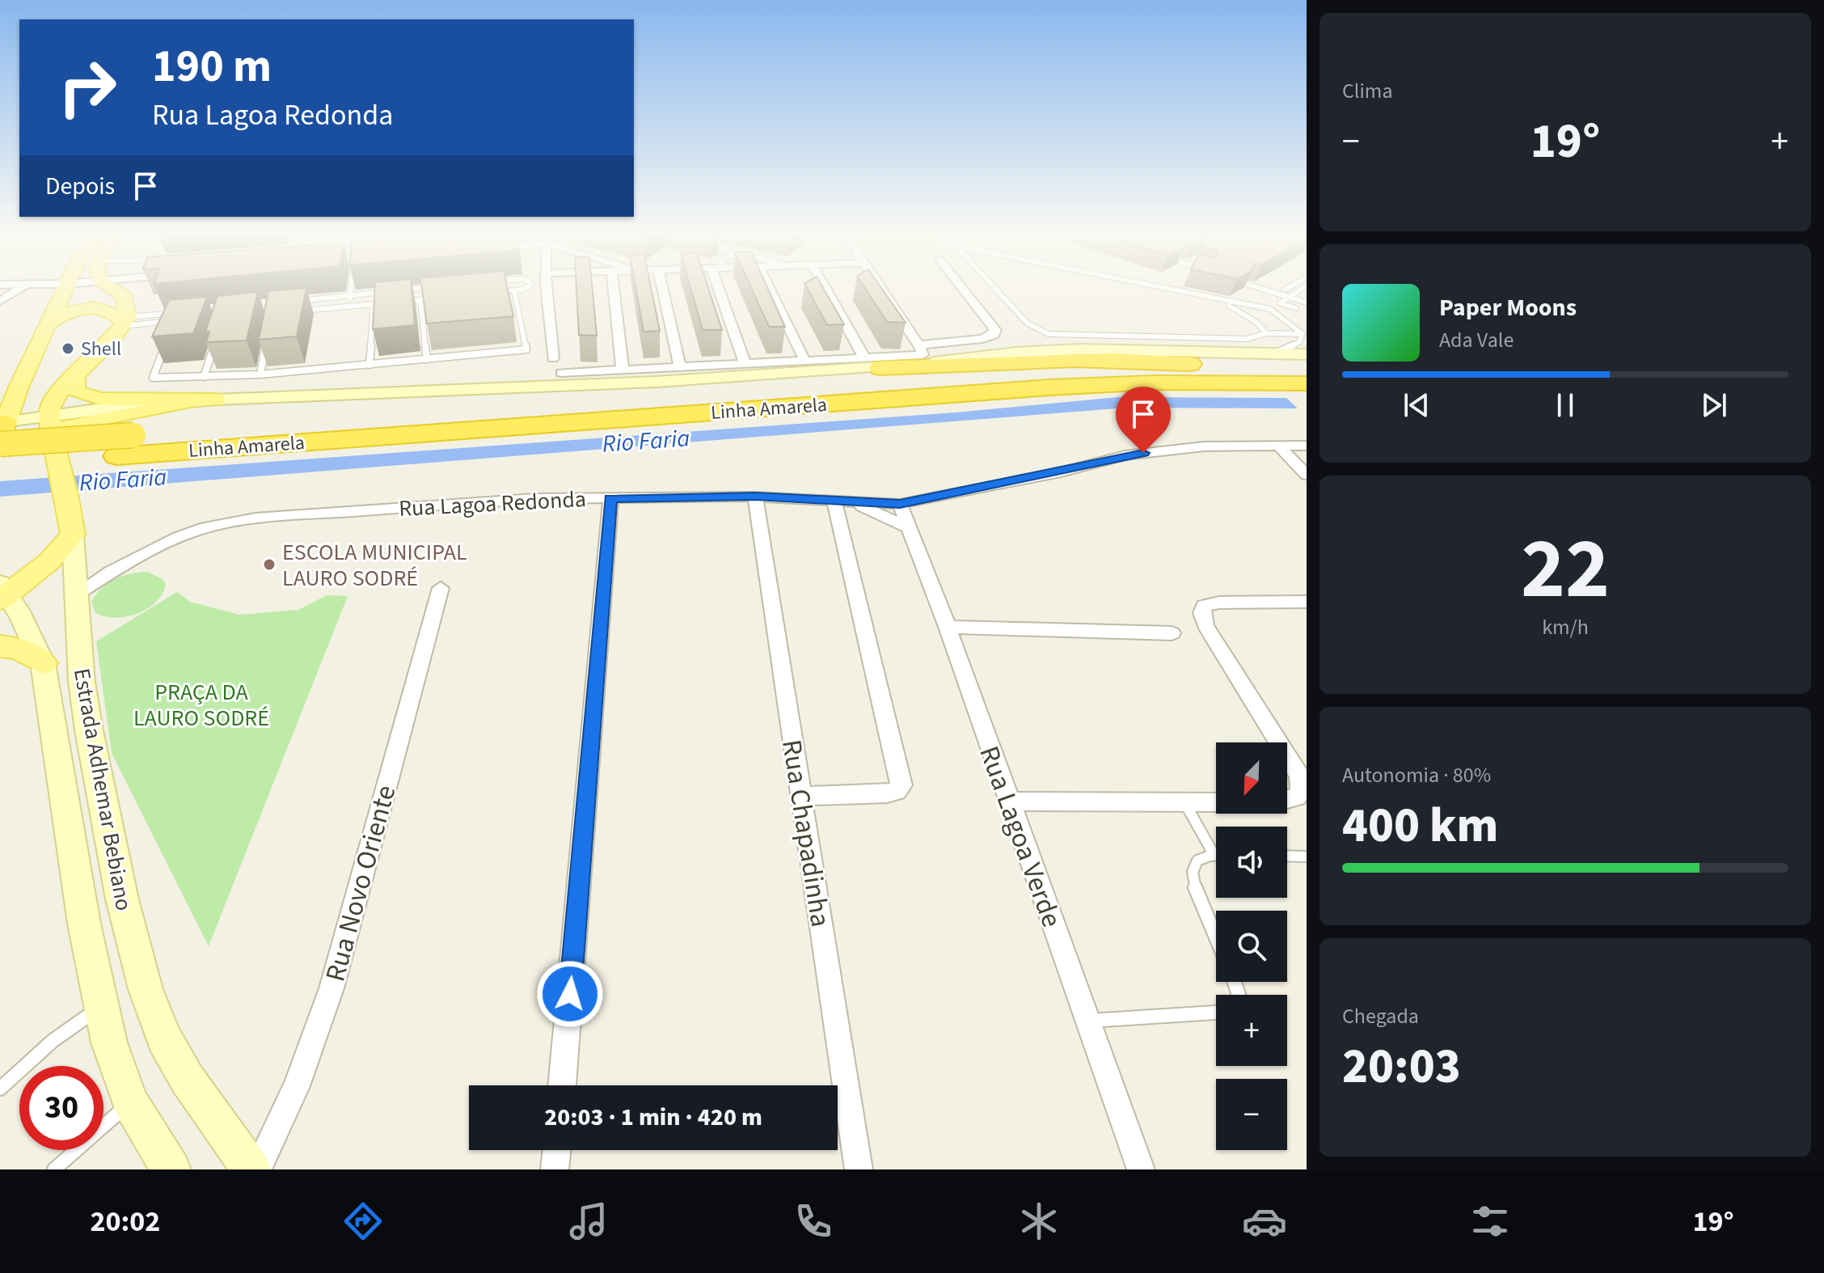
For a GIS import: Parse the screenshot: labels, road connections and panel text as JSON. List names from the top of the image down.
{
  "streets": {
    "highway": ["Linha Amarela"],
    "main road": ["Estrada Adhemar Bebiano"],
    "street": [
      "Rua Lagoa Redonda",
      "Rua Chapadinha",
      "Rua Lagoa Verde",
      "Rua Novo Oriente"
    ]
  },
  "crossings": [
    ["Rua Lagoa Redonda", "Estrada Adhemar Bebiano"],
    ["Rua Lagoa Redonda", "Rua Chapadinha"],
    ["Rua Lagoa Redonda", "Rua Lagoa Verde"]
  ],
  "water": ["Rio Faria"],
  "parks": ["PRAÇA DA LAURO SODRÉ"],
  "places": ["Shell", "ESCOLA MUNICIPAL LAURO SODRÉ"],
  "north": "bottom left",
  "page": {
    "tile": [
      "Clima",
      ["22", "km/h"],
      ["Autonomia · 80%", "400 km"],
      ["Chegada", "20:03"]
    ],
    "turn": ["190 m", "Rua Lagoa Redonda"],
    "heat": ["−", "19°", "+"],
    "then": "Depois",
    "song": ["Paper Moons", "Ada Vale"],
    "map_buttons": ["+", "−"],
    "limit": "30",
    "trip": "20:03 · 1 min · 420 m",
    "tabs": ["20:02", "19°"]
  }
}
